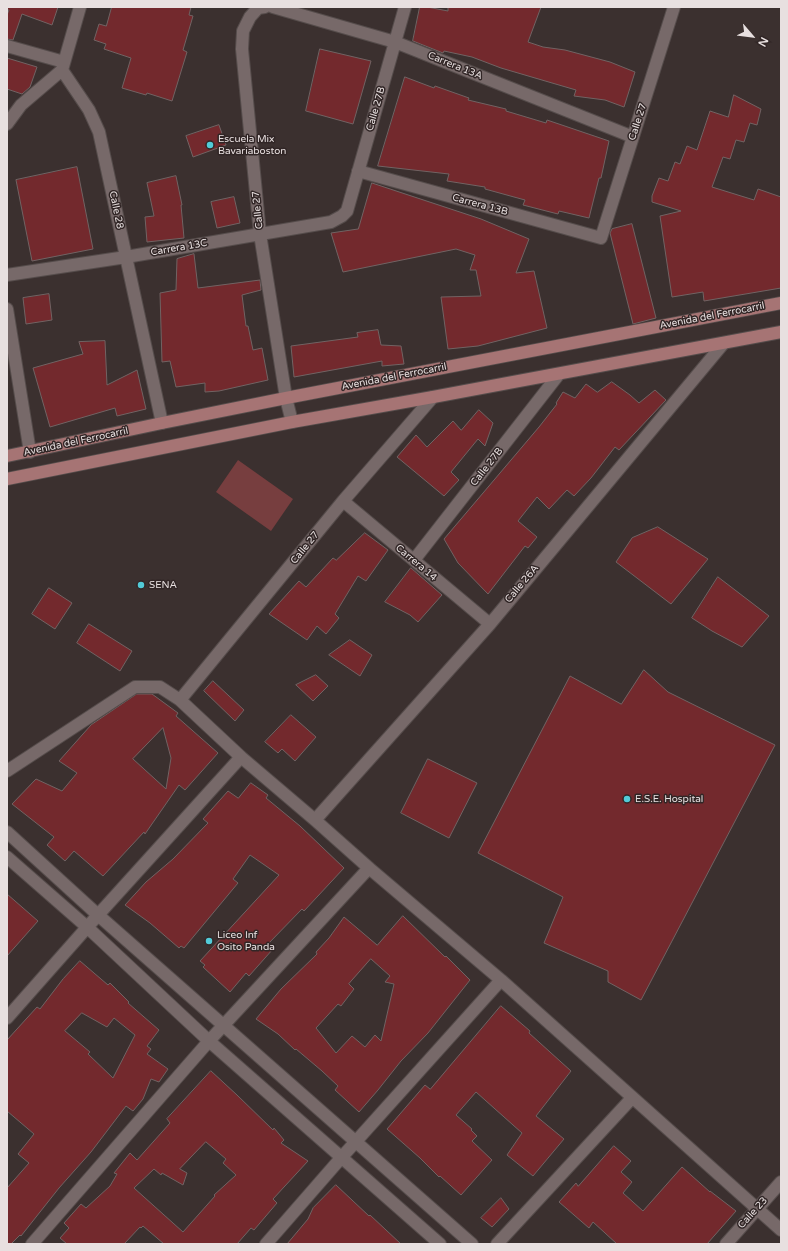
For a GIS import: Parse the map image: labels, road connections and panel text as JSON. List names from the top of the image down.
{
  "streets": {
    "main road": ["Avenida del Ferrocarril"],
    "street": [
      "Carrera 13A",
      "Calle 27B",
      "Calle 27",
      "Carrera 13B",
      "Calle 28",
      "Carrera 13C",
      "Carrera 14",
      "Calle 26A",
      "Calle 23"
    ]
  },
  "crossings": [
    ["Carrera 13A", "Calle 27B"],
    ["Carrera 13A", "Calle 27"],
    ["Calle 27B", "Carrera 13B"],
    ["Calle 27B", "Carrera 13C"],
    ["Calle 27B", "Carrera 14"],
    ["Calle 27", "Carrera 13B"],
    ["Calle 27", "Carrera 13C"],
    ["Calle 27", "Avenida del Ferrocarril"],
    ["Calle 27", "Carrera 14"],
    ["Calle 28", "Carrera 13C"],
    ["Calle 28", "Avenida del Ferrocarril"],
    ["Carrera 14", "Calle 26A"]
  ],
  "places": [
    "Escuela Mix Bavariaboston",
    "SENA",
    "E.S.E. Hospital",
    "Liceo Inf Osito Panda"
  ],
  "north": "bottom right"
}
